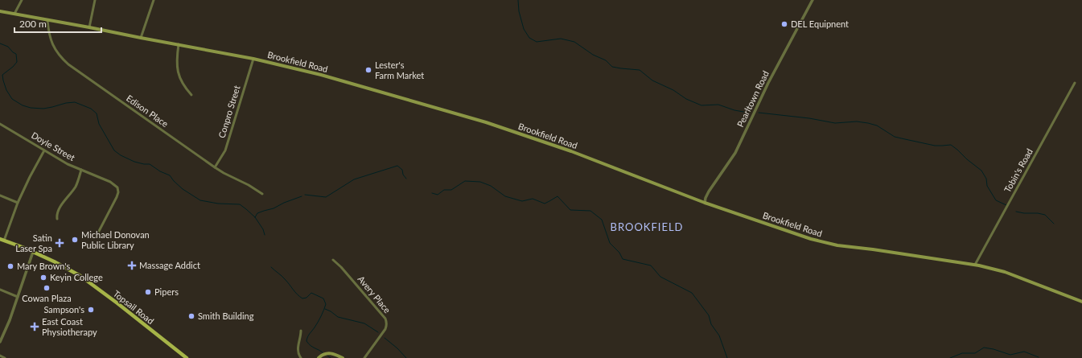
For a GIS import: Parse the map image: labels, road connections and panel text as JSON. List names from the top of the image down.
{
  "streets": {
    "main road": ["Brookfield Road", "Topsail Road"],
    "street": [
      "Pearltown Road",
      "Edison Place",
      "Conpro Street",
      "Doyle Street",
      "Tobin's Road",
      "Avery Place"
    ]
  },
  "crossings": [
    ["Brookfield Road", "Pearltown Road"],
    ["Brookfield Road", "Edison Place"],
    ["Brookfield Road", "Conpro Street"],
    ["Brookfield Road", "Tobin's Road"],
    ["Edison Place", "Conpro Street"]
  ],
  "districts": ["BROOKFIELD"],
  "places": {
    "other": [
      "DEL Equipnent",
      "Lester's Farm Market",
      "Michael Donovan Public Library",
      "Mary Brown's",
      "Keyin College",
      "Cowan Plaza",
      "Pipers",
      "Sampson's",
      "Smith Building"
    ],
    "health": ["Satin Laser Spa", "Massage Addict", "East Coast Physiotherapy"]
  },
  "scale_bar": "200 m"
}
